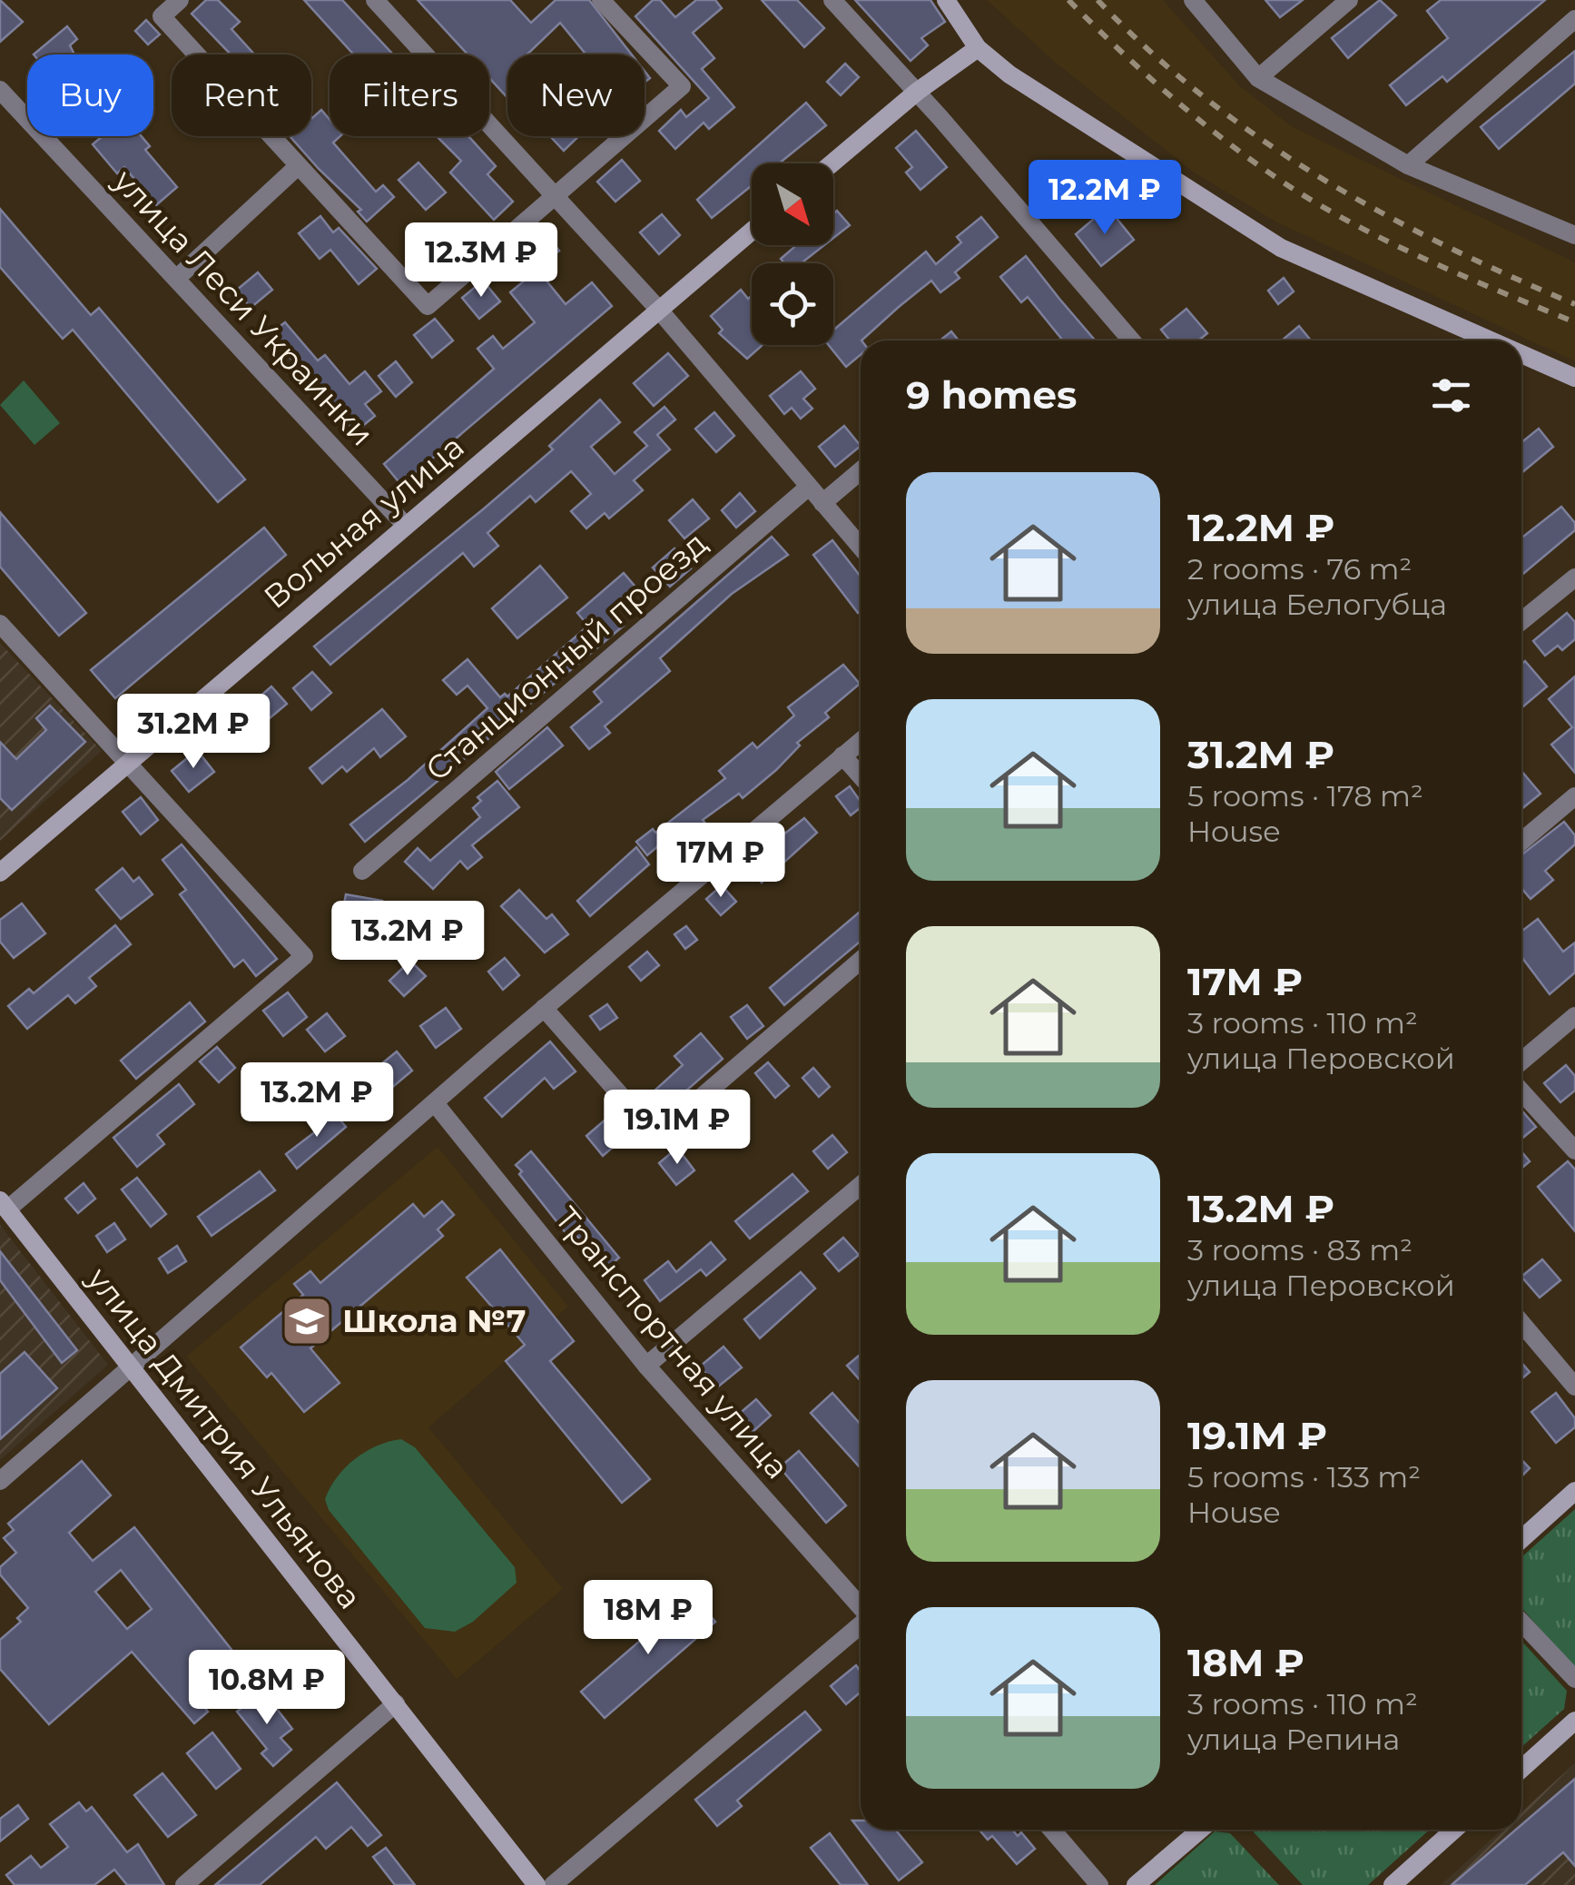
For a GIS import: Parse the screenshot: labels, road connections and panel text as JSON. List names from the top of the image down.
{
  "streets": {
    "street": [
      "улица Леси Украинки",
      "Вольная улица",
      "Станционный проезд",
      "Транспортная улица",
      "улица Дмитрия Ульянова"
    ]
  },
  "crossings": [
    ["улица Леси Украинки", "Вольная улица"]
  ],
  "places": {
    "school or university": ["Школа №7"]
  },
  "north": "bottom right",
  "page": {
    "chip": [
      "Buy",
      "Rent",
      "Filters",
      "New"
    ],
    "price": [
      "12.2M ₽",
      "12.3M ₽",
      "31.2M ₽",
      "17M ₽",
      "13.2M ₽",
      "13.2M ₽",
      "19.1M ₽",
      "18M ₽",
      "10.8M ₽"
    ],
    "heading": "9 homes",
    "list": [
      {
        "name": "12.2M ₽",
        "note": "2 rooms · 76 m² · улица Белогубца"
      },
      {
        "name": "31.2M ₽",
        "note": "5 rooms · 178 m² · House"
      },
      {
        "name": "17M ₽",
        "note": "3 rooms · 110 m² · улица Перовской"
      },
      {
        "name": "13.2M ₽",
        "note": "3 rooms · 83 m² · улица Перовской"
      },
      {
        "name": "19.1M ₽",
        "note": "5 rooms · 133 m² · House"
      },
      {
        "name": "18M ₽",
        "note": "3 rooms · 110 m² · улица Репина"
      }
    ]
  }
}
